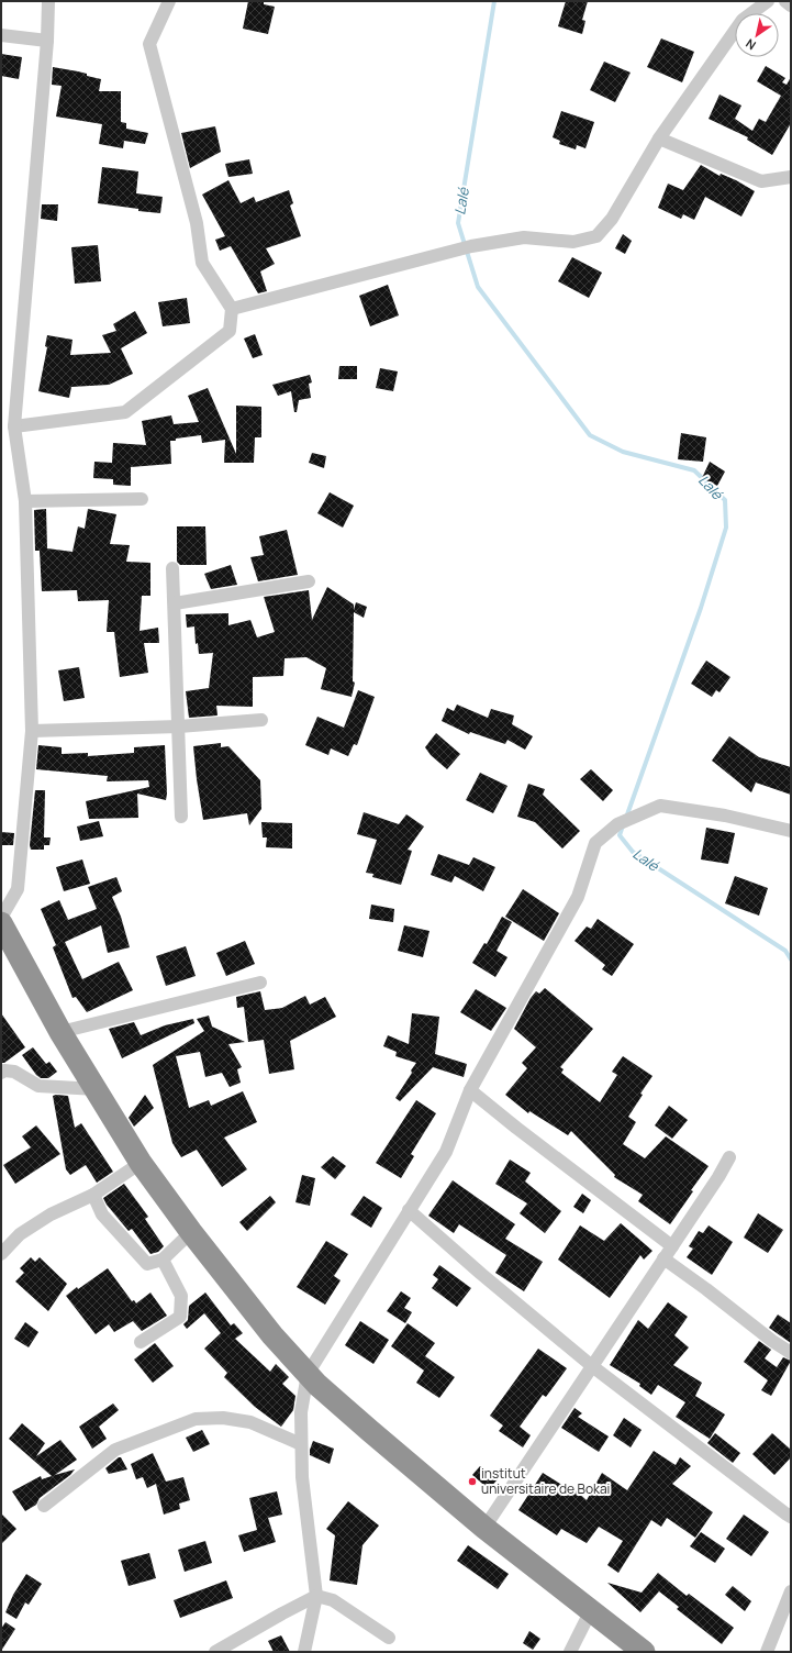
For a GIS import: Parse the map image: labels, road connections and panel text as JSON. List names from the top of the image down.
{
  "water": ["Lalé"],
  "places": ["institut universitaire de Bokai"],
  "north": "bottom left"
}
